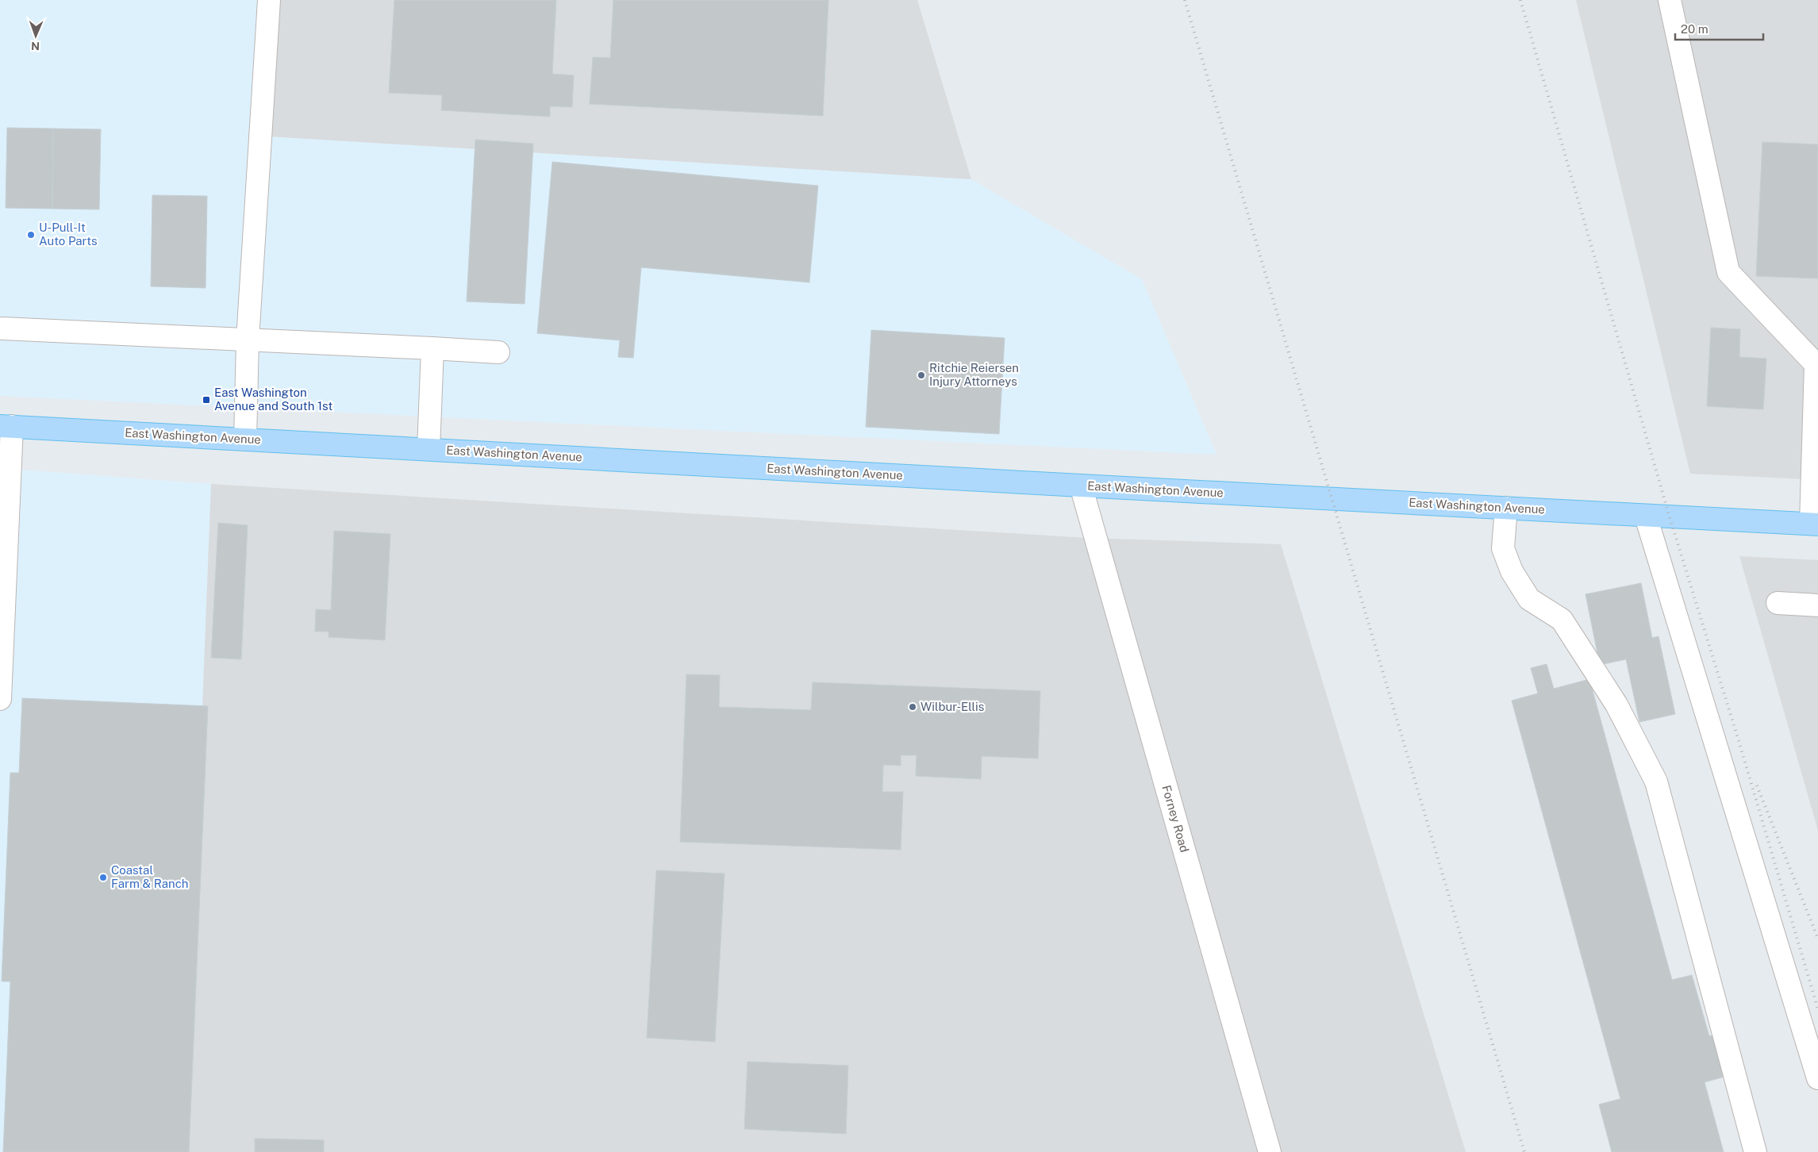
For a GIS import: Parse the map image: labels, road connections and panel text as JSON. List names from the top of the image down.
{
  "streets": {
    "main road": ["East Washington Avenue"],
    "street": ["Forney Road"]
  },
  "crossings": [
    ["East Washington Avenue", "Forney Road"]
  ],
  "places": {
    "other": [
      "U-Pull-It Auto Parts",
      "Ritchie Reiersen Injury Attorneys",
      "Wilbur-Ellis",
      "Coastal Farm & Ranch"
    ],
    "transit": ["East Washington Avenue and South 1st"]
  },
  "scale_bar": "20 m",
  "north": "bottom"
}
